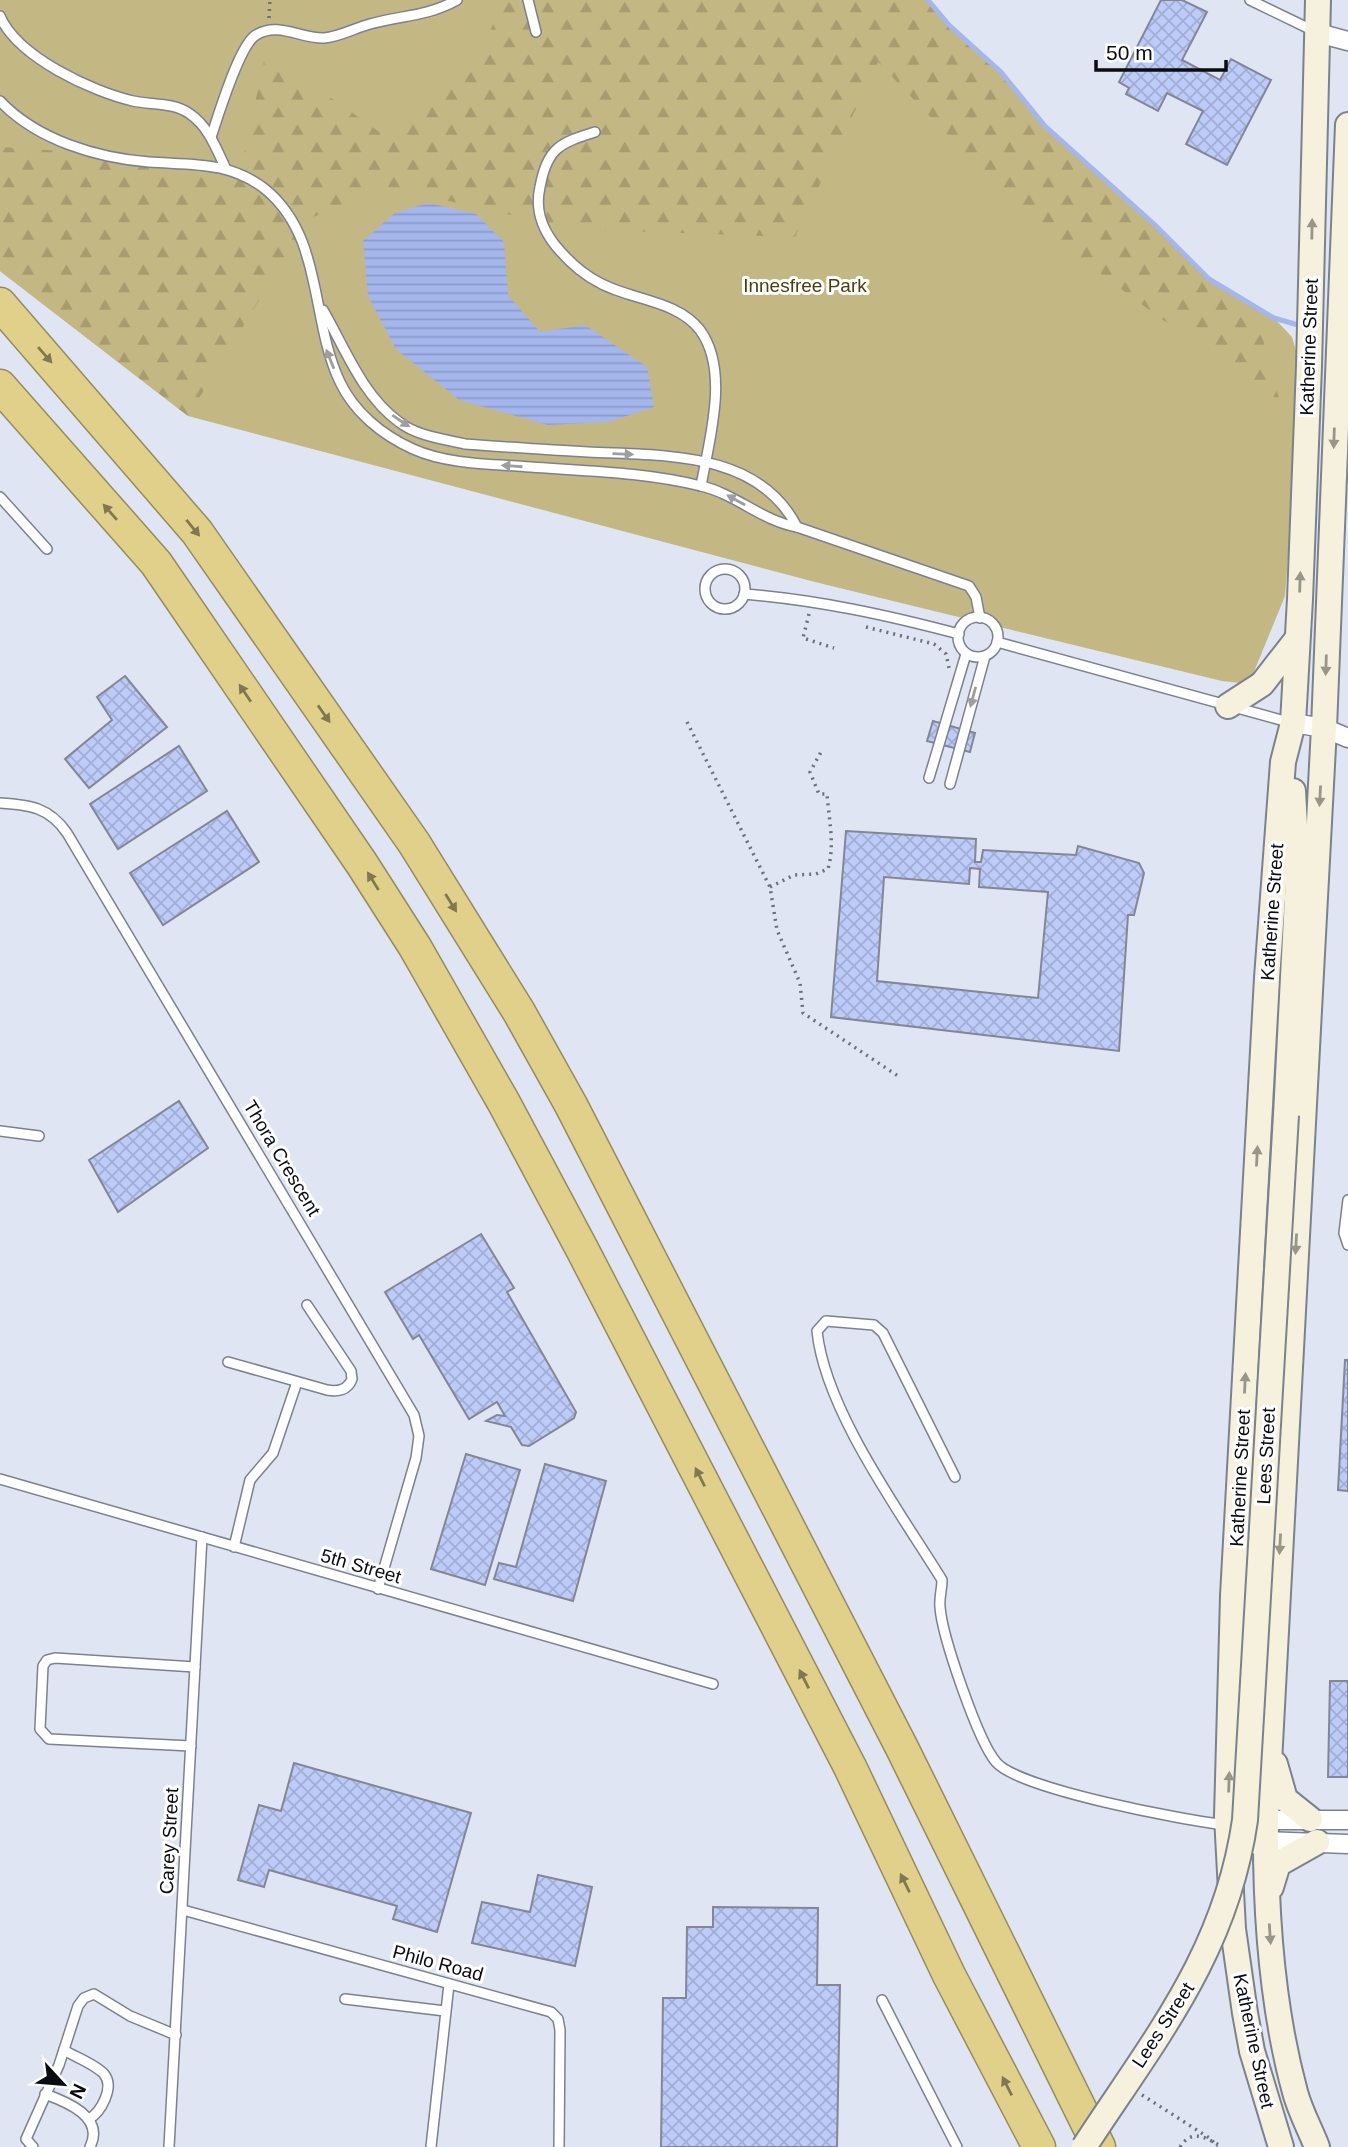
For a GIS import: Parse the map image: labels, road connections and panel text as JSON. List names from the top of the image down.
{
  "streets": {
    "main road": ["Katherine Street", "Lees Street"],
    "lane": [
      "Thora Crescent",
      "5th Street",
      "Carey Street",
      "Philo Road"
    ]
  },
  "crossings": [
    ["Katherine Street", "Lees Street"],
    ["Thora Crescent", "5th Street"],
    ["5th Street", "Carey Street"],
    ["Carey Street", "Philo Road"]
  ],
  "parks": ["Innesfree Park"],
  "scale_bar": "50 m",
  "north": "bottom right"
}
